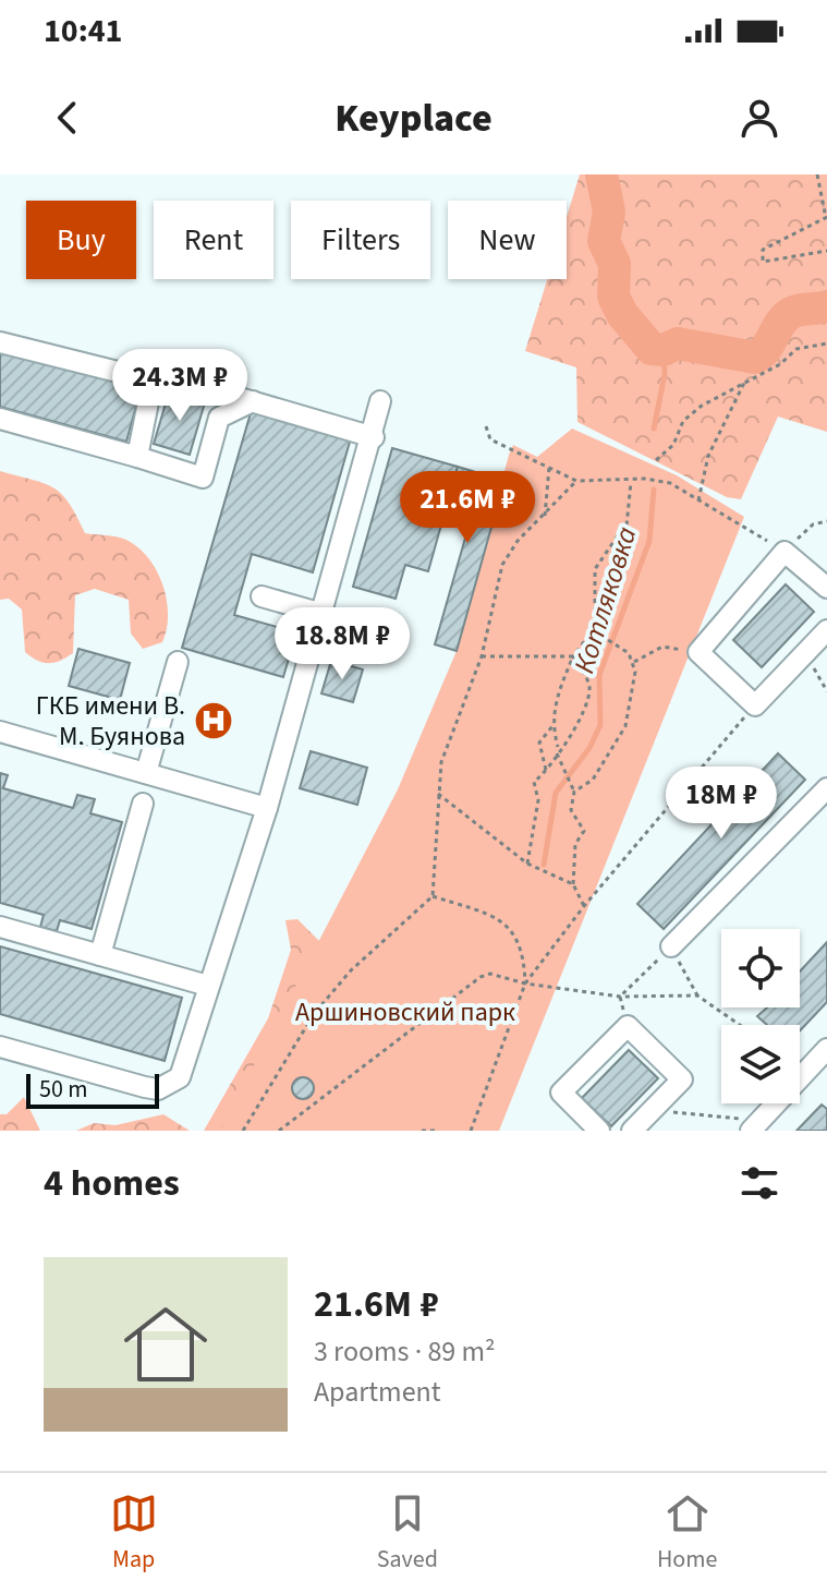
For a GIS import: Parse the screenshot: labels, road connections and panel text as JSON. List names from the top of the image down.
{
  "water": ["Котляковка"],
  "parks": ["Аршиновский парк"],
  "places": {
    "hospital": ["ГКБ имени В. М. Буянова"]
  },
  "scale_bar": "50 m",
  "page": {
    "status": "10:41",
    "header": "Keyplace",
    "chip": [
      "Buy",
      "Rent",
      "Filters",
      "New"
    ],
    "price": [
      "24.3M ₽",
      "21.6M ₽",
      "18.8M ₽",
      "18M ₽"
    ],
    "scale": "50 m",
    "heading": "4 homes",
    "list": [
      {
        "name": "21.6M ₽",
        "note": "3 rooms · 89 m² · Apartment"
      }
    ],
    "tabs": ["Map", "Saved", "Home"]
  }
}
